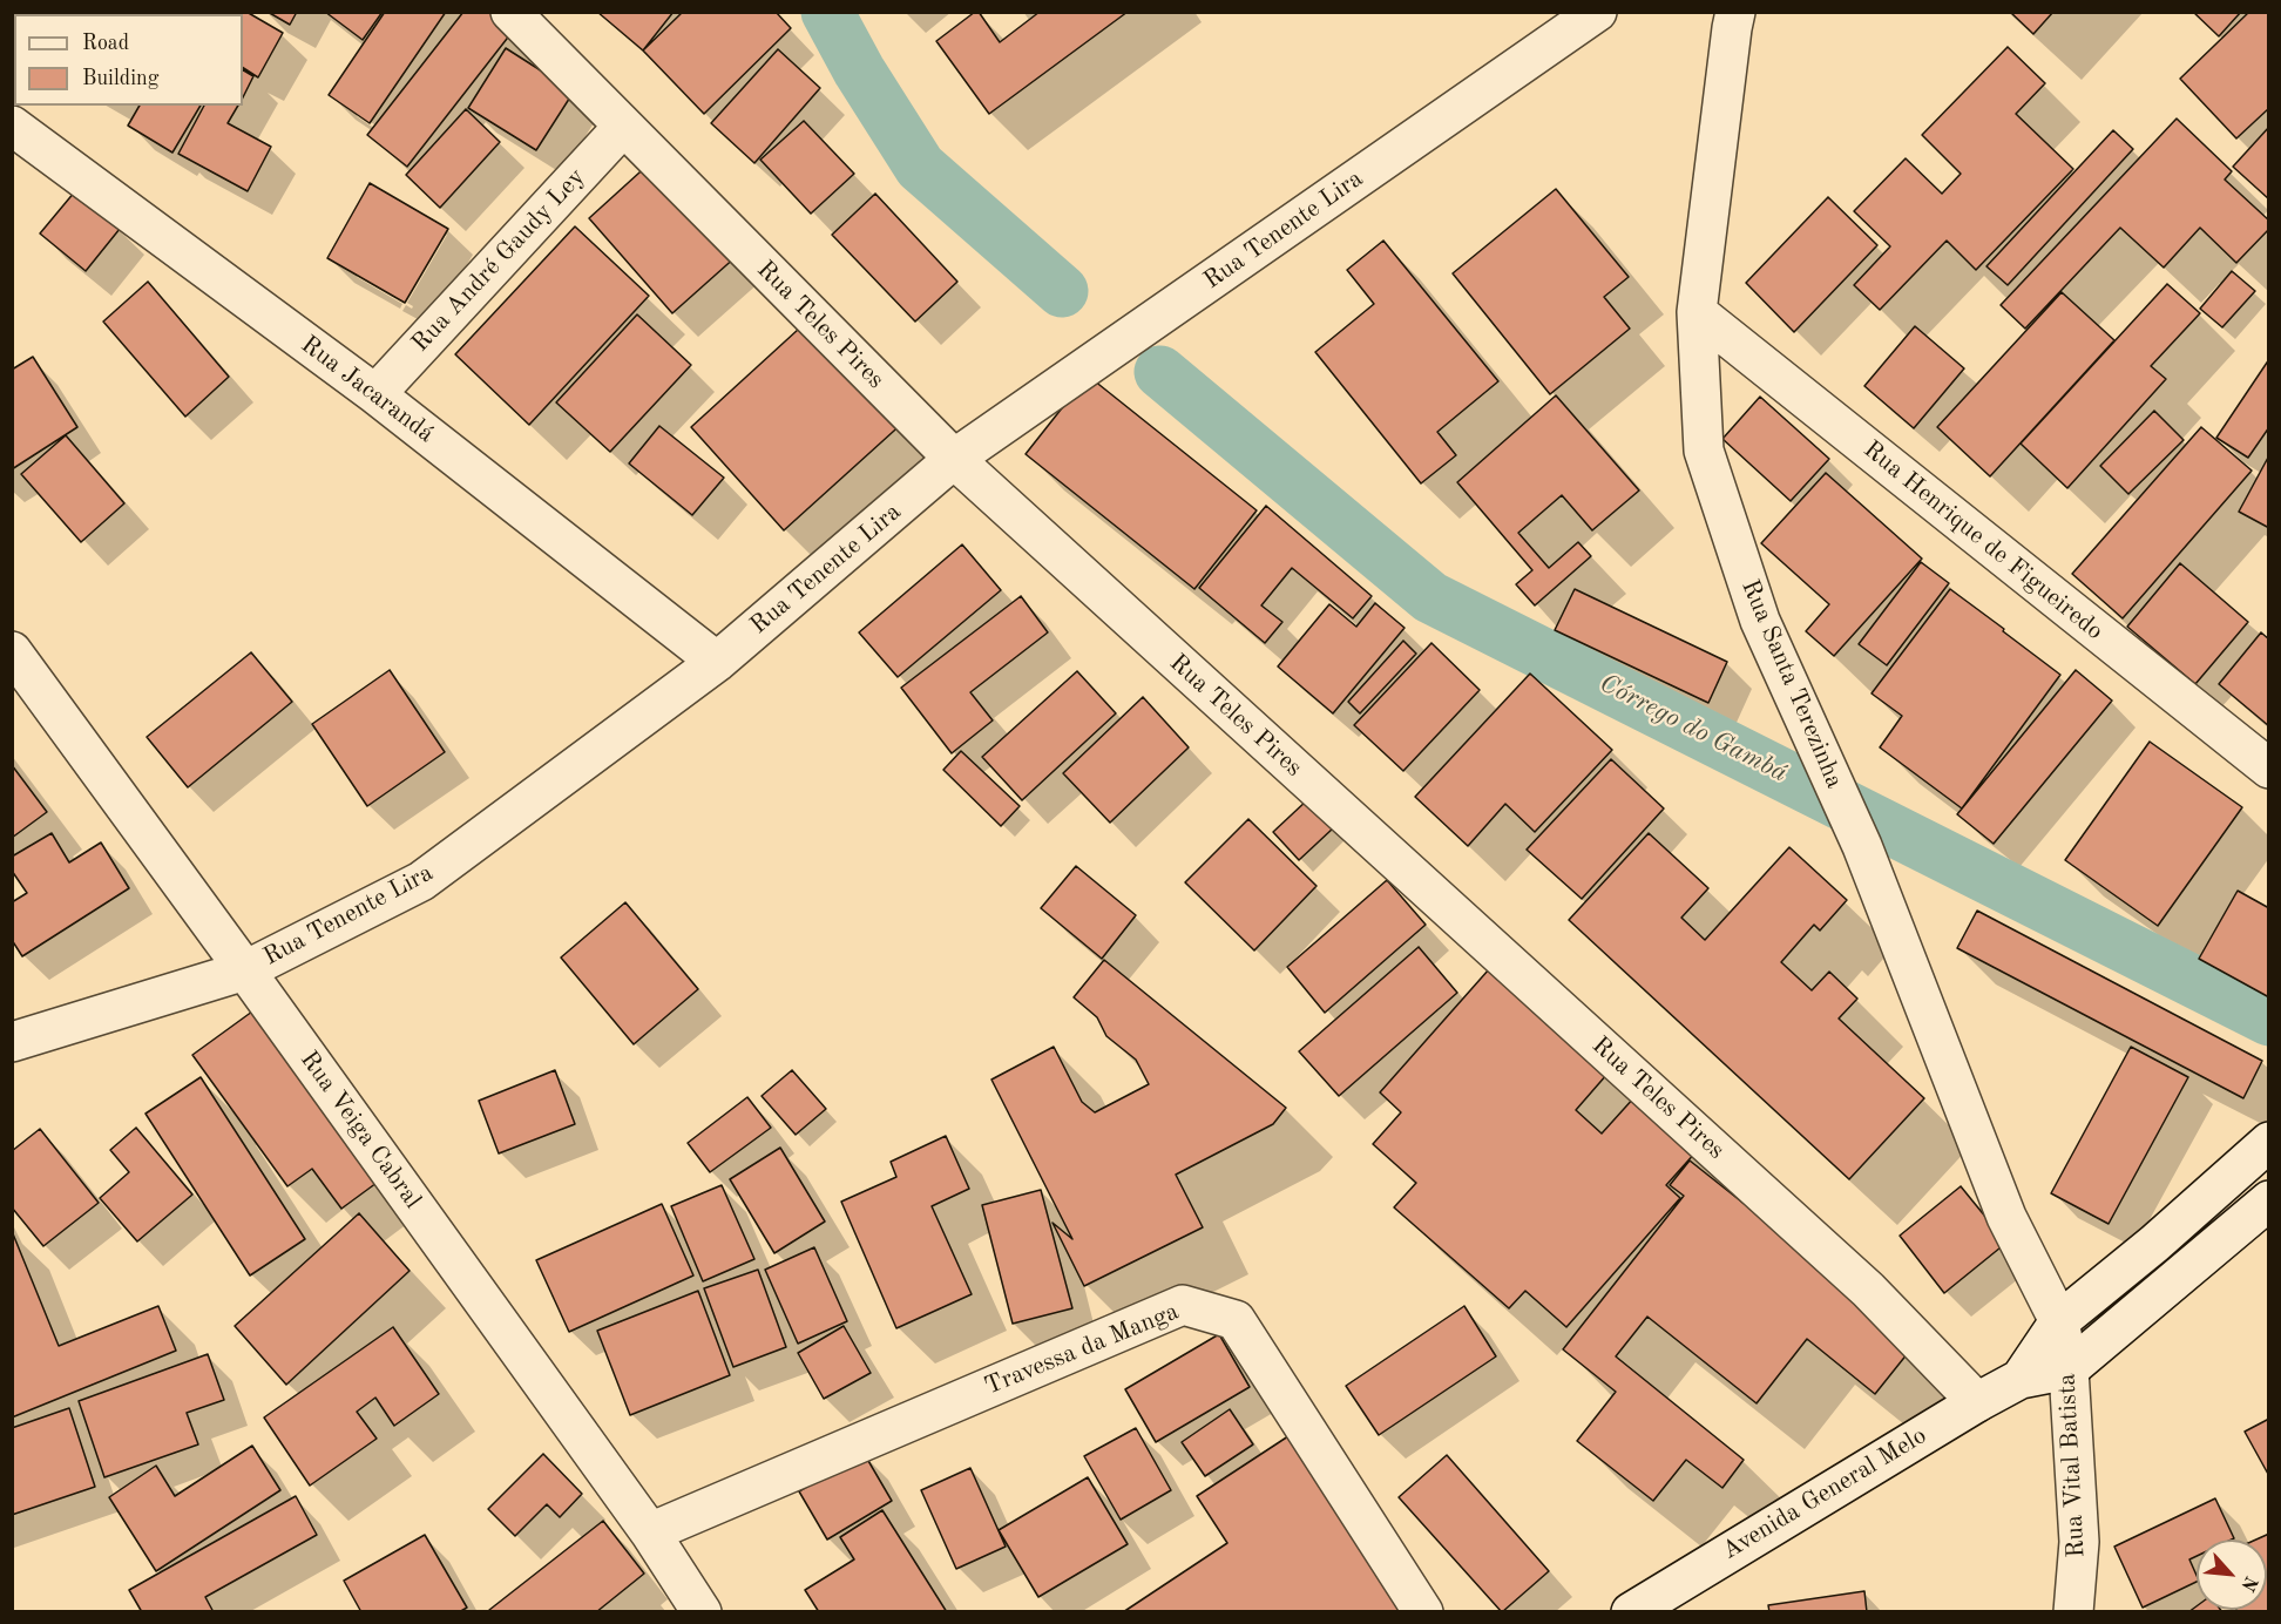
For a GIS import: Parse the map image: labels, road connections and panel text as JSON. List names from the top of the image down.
{
  "streets": {
    "street": [
      "Rua Tenente Lira",
      "Rua André Gaudy Ley",
      "Rua Teles Pires",
      "Rua Jacarandá",
      "Rua Henrique de Figueiredo",
      "Rua Santa Terezinha",
      "Rua Veiga Cabral",
      "Travessa da Manga",
      "Rua Vital Batista",
      "Avenida General Melo"
    ]
  },
  "crossings": [
    ["Rua Tenente Lira", "Rua Teles Pires"],
    ["Rua Tenente Lira", "Rua Jacarandá"],
    ["Rua Tenente Lira", "Rua Veiga Cabral"],
    ["Rua André Gaudy Ley", "Rua Teles Pires"],
    ["Rua André Gaudy Ley", "Rua Jacarandá"],
    ["Rua Teles Pires", "Avenida General Melo"],
    ["Rua Henrique de Figueiredo", "Rua Santa Terezinha"],
    ["Rua Santa Terezinha", "Rua Vital Batista"],
    ["Rua Santa Terezinha", "Avenida General Melo"],
    ["Rua Veiga Cabral", "Travessa da Manga"],
    ["Rua Vital Batista", "Avenida General Melo"]
  ],
  "water": ["Córrego do Gambá"],
  "legend": ["Road", "Building"],
  "north": "bottom right"
}
